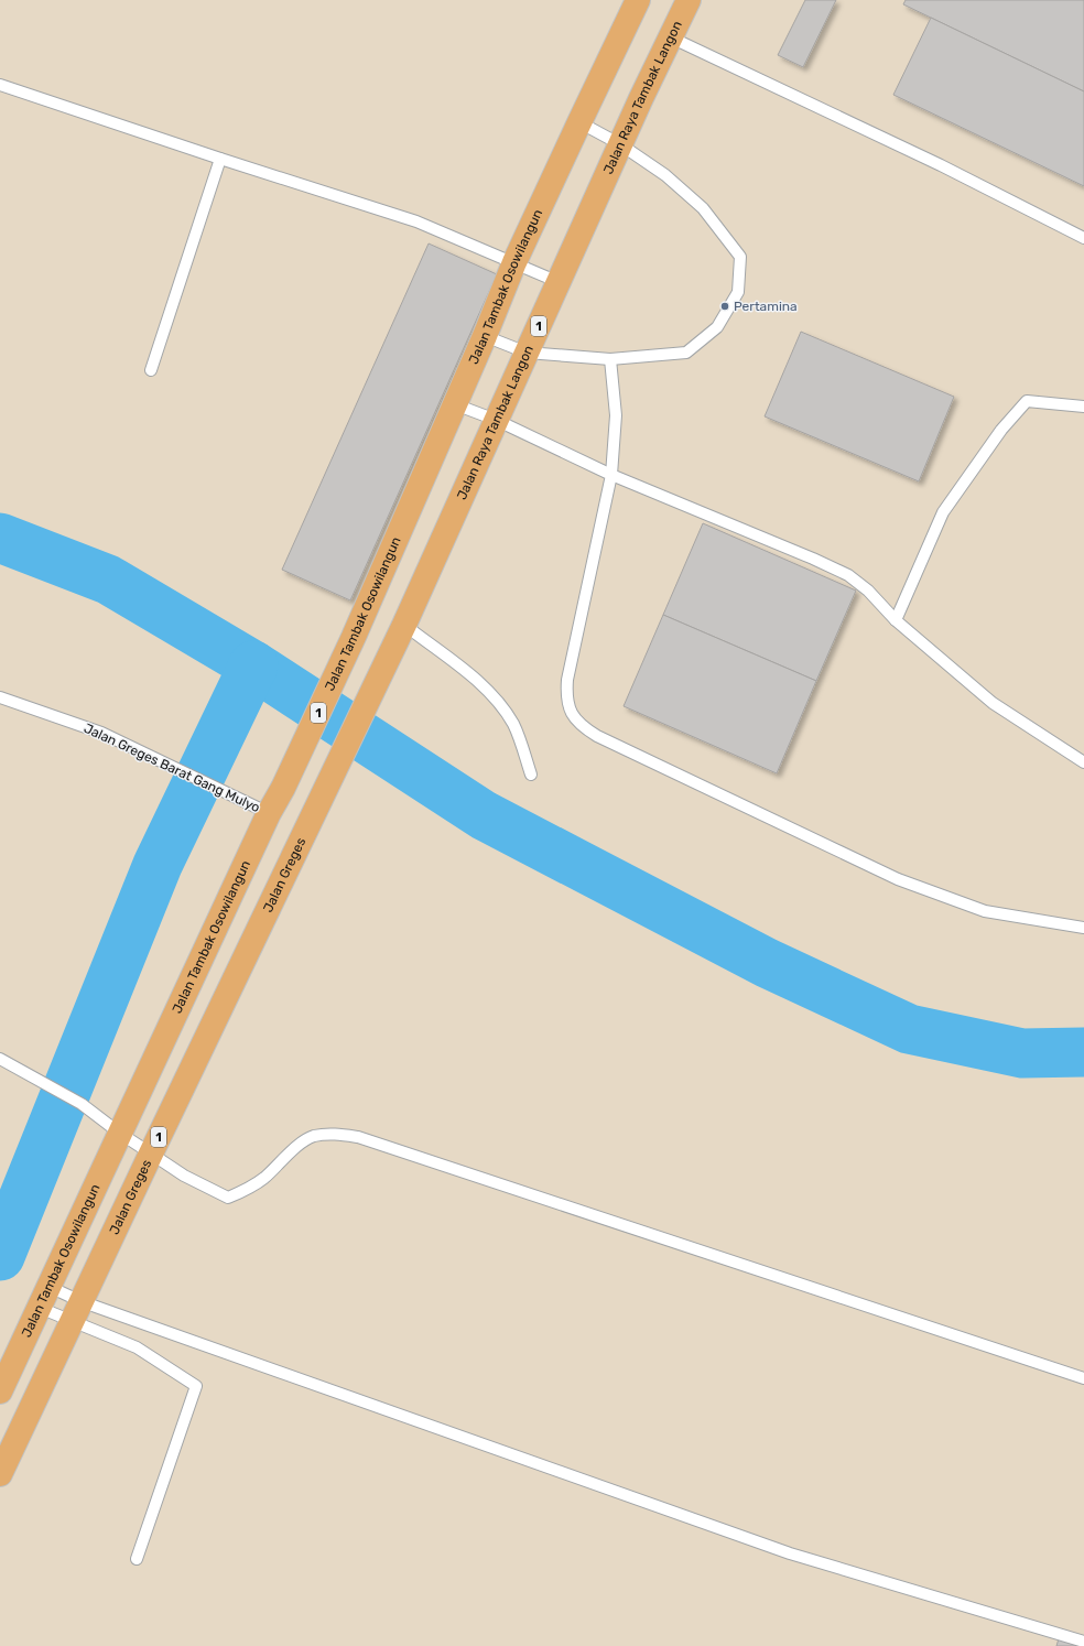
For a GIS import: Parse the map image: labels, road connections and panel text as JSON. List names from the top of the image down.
{
  "streets": {
    "highway": [
      "Jalan Raya Tambak Langon",
      "Jalan Tambak Osowilangun",
      "1",
      "Jalan Greges"
    ],
    "lane": ["Jalan Greges Barat Gang Mulyo"]
  },
  "crossings": [
    ["Jalan Raya Tambak Langon", "Jalan Greges"],
    ["Jalan Tambak Osowilangun", "Jalan Greges Barat Gang Mulyo"]
  ],
  "places": ["Pertamina"]
}
